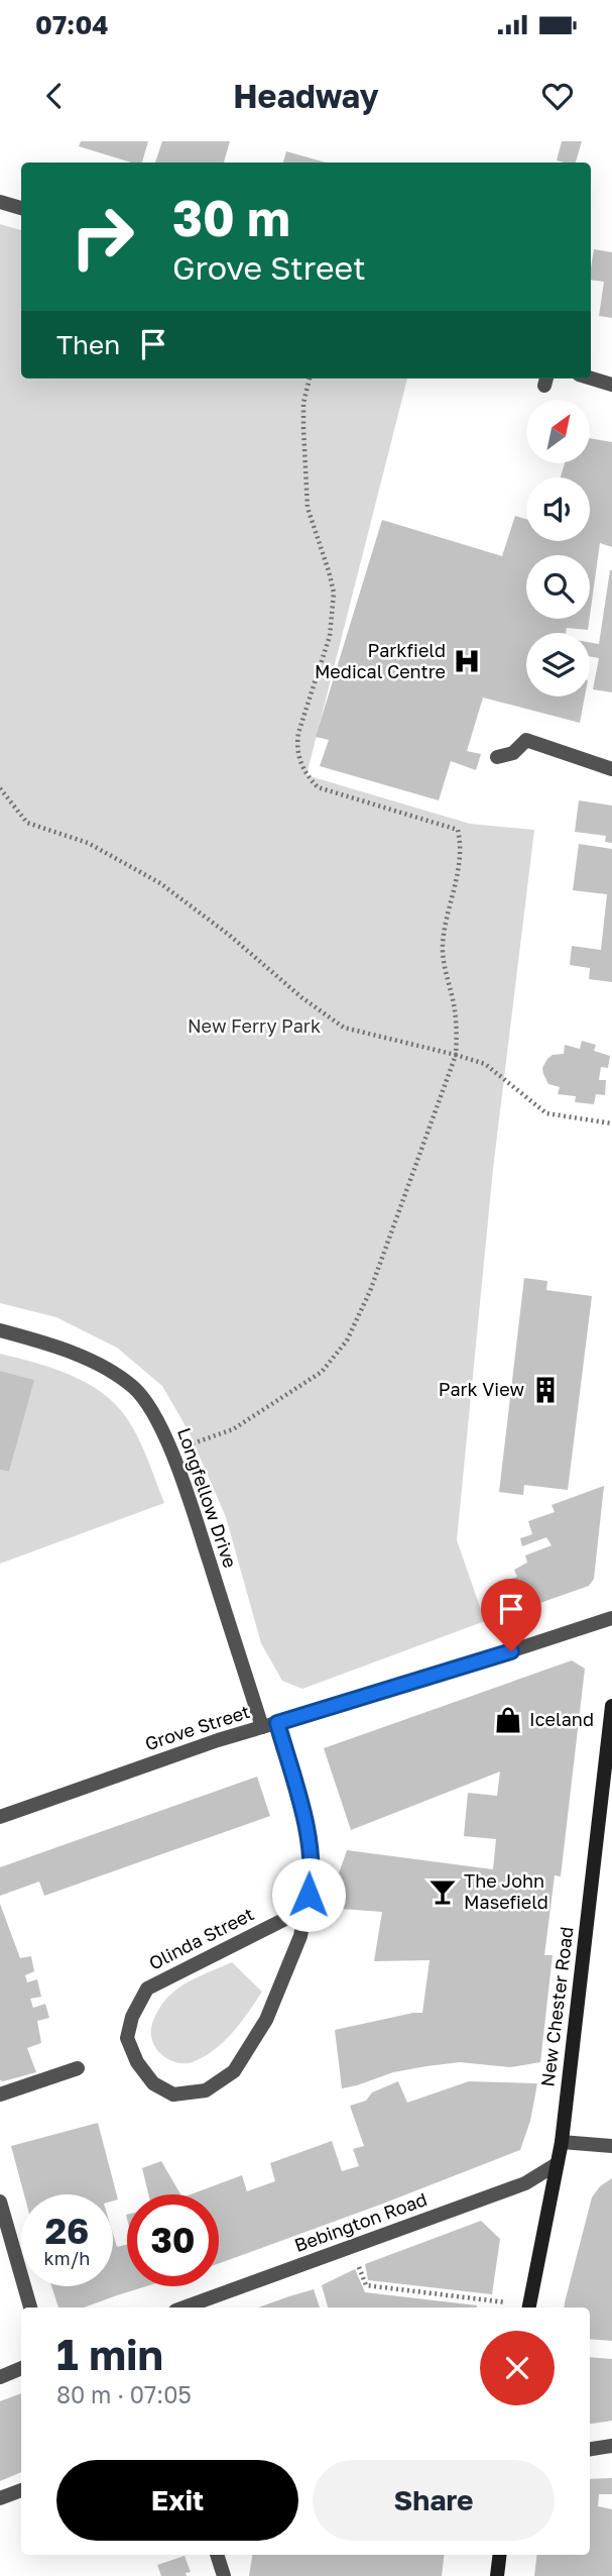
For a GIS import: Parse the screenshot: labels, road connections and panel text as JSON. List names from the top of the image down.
{
  "streets": {
    "main road": ["New Chester Road"],
    "street": [
      "Longfellow Drive",
      "Grove Street",
      "Olinda Street",
      "Bebington Road"
    ]
  },
  "crossings": [
    ["Longfellow Drive", "Grove Street"],
    ["Grove Street", "Olinda Street"],
    ["New Chester Road", "Bebington Road"]
  ],
  "parks": ["New Ferry Park"],
  "places": {
    "hospital": ["Parkfield Medical Centre"],
    "building": ["Park View"],
    "shop": ["Iceland"],
    "bar": ["The John Masefield"]
  },
  "north": "top right",
  "page": {
    "status": "07:04",
    "header": "Headway",
    "turn": ["30 m", "Grove Street"],
    "then": "Then",
    "speed": "26 km/h",
    "limit": "30",
    "heading": ["1 min", "80 m · 07:05"],
    "buttons": ["Exit", "Share"]
  }
}
